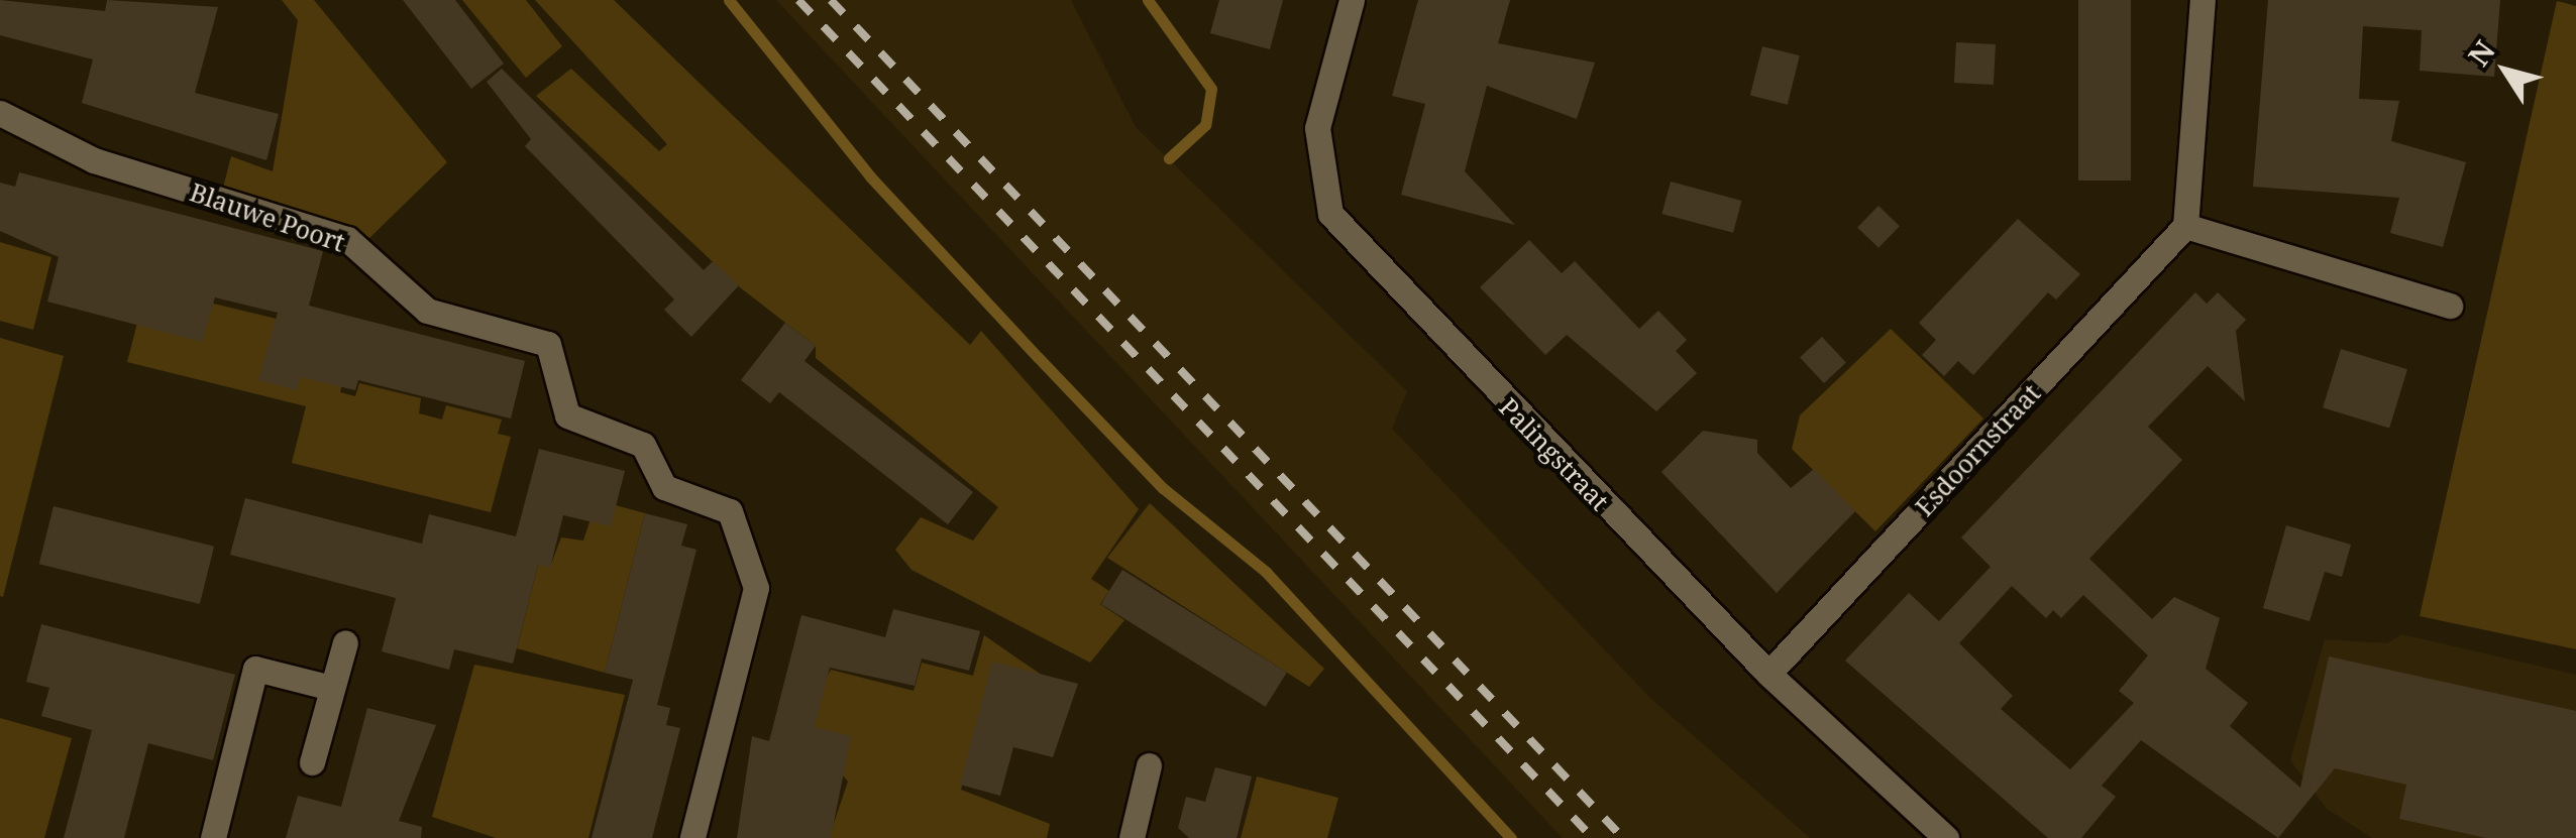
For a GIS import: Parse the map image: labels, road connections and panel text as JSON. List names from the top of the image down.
{
  "streets": {
    "street": ["Blauwe Poort", "Esdoornstraat", "Palingstraat"]
  },
  "crossings": [
    ["Esdoornstraat", "Palingstraat"]
  ],
  "north": "top left"
}
